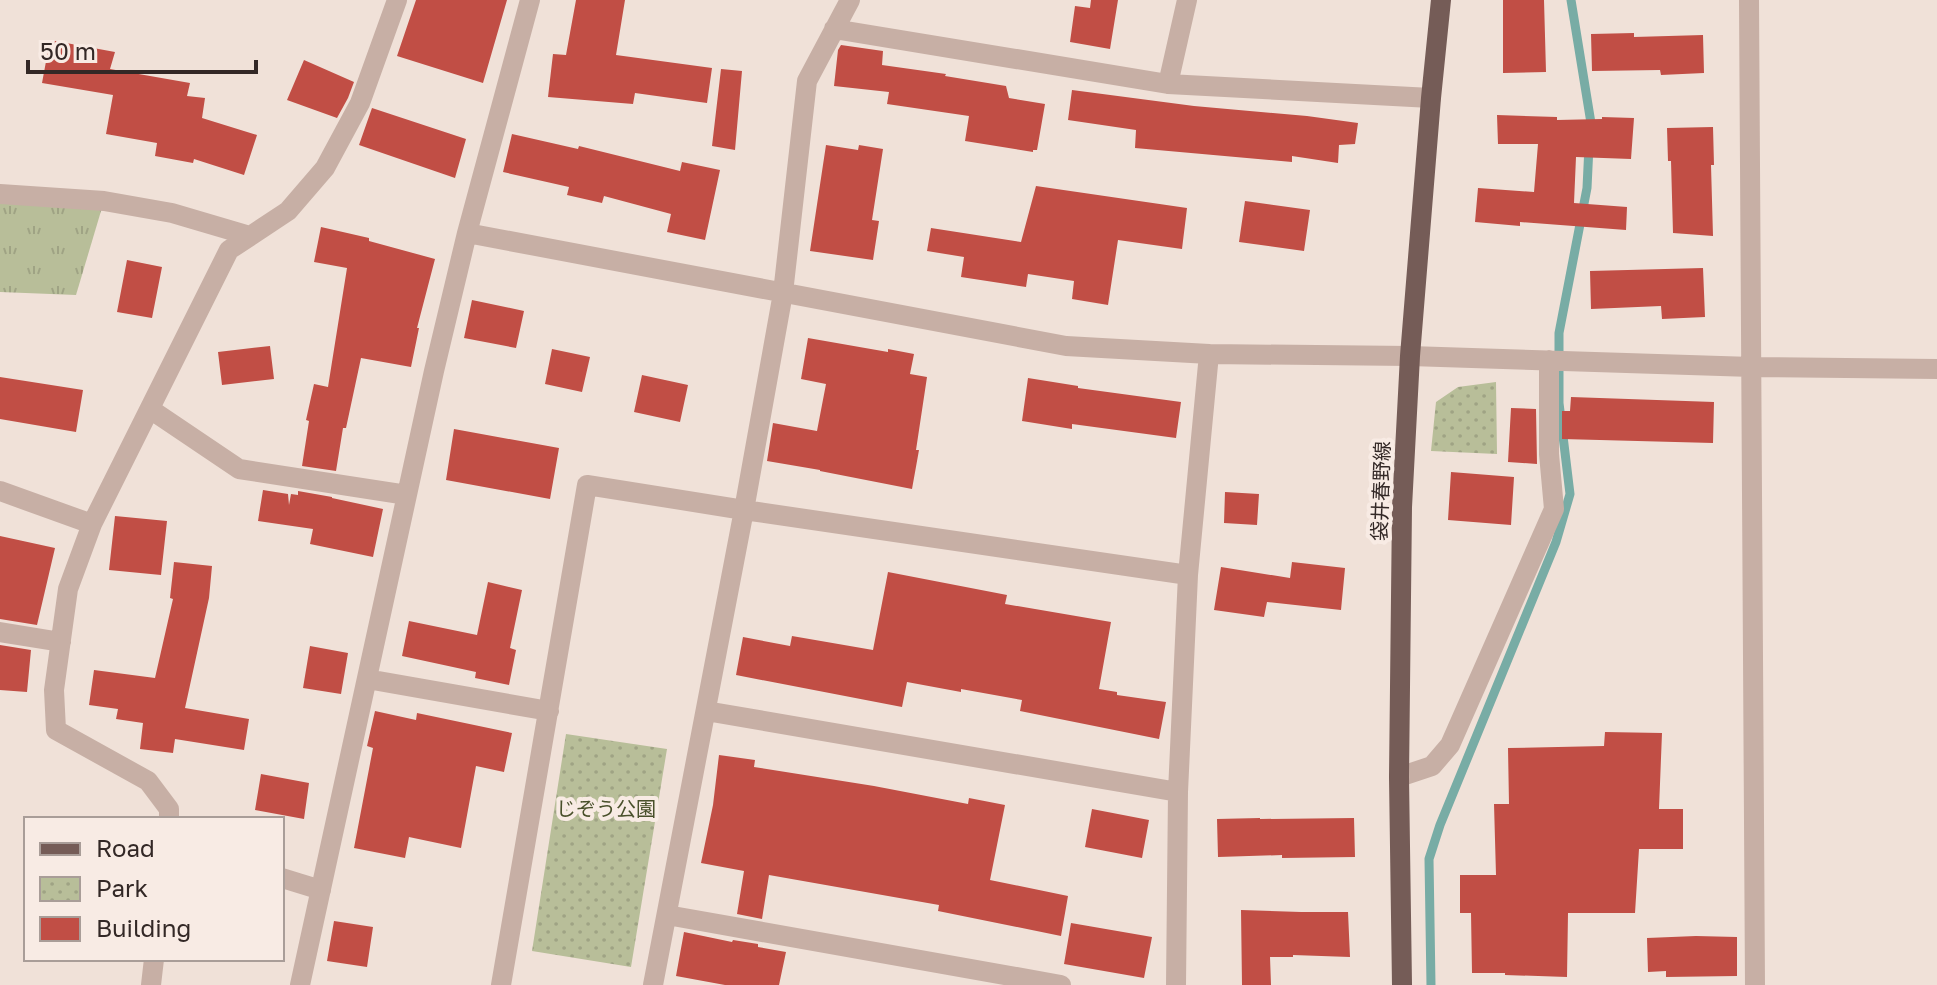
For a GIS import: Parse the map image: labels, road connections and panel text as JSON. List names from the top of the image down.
{
  "streets": {
    "main road": ["袋井春野線"]
  },
  "parks": ["じぞう公園"],
  "legend": ["Road", "Park", "Building"],
  "scale_bar": "50 m"
}
